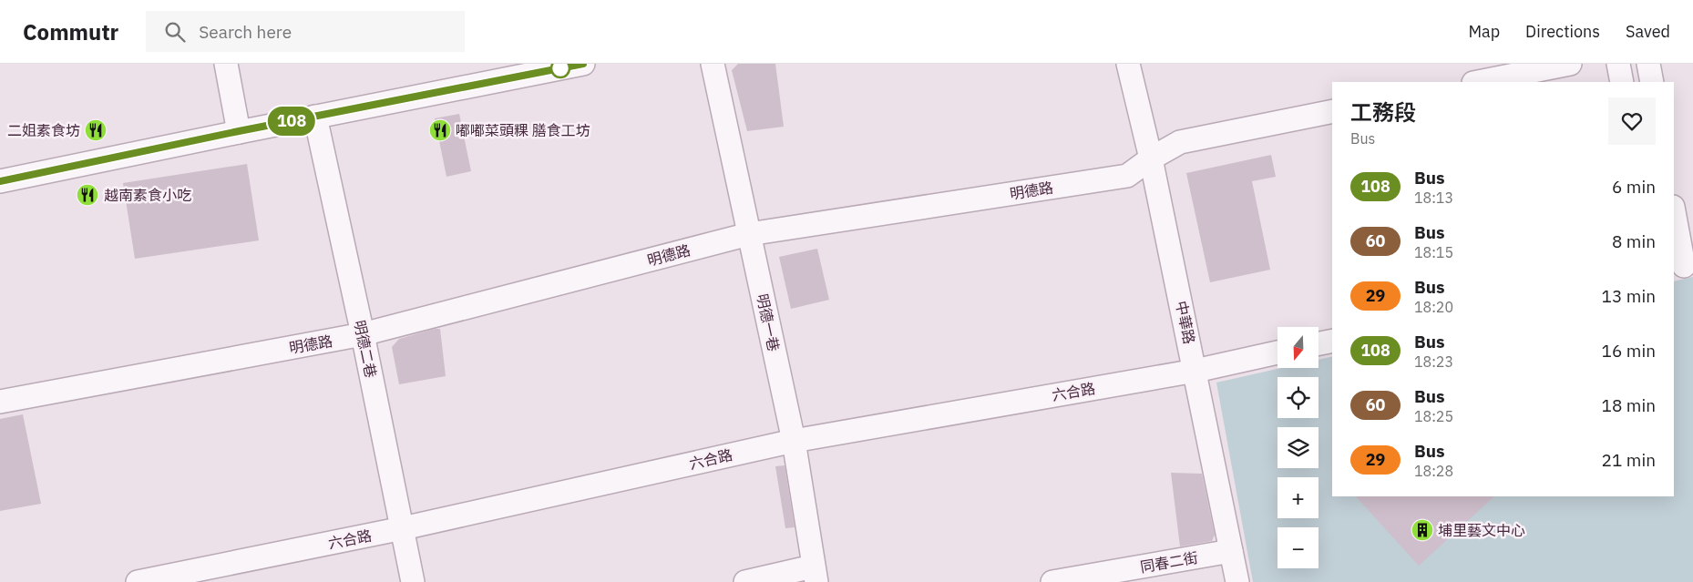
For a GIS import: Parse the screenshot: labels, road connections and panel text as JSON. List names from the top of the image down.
{
  "streets": {
    "street": [
      "明德路",
      "明德一巷",
      "中華路",
      "明德二巷",
      "六合路",
      "同春二街"
    ]
  },
  "crossings": [
    ["明德路", "明德一巷"],
    ["明德路", "中華路"],
    ["明德路", "明德二巷"],
    ["明德一巷", "六合路"],
    ["中華路", "六合路"],
    ["中華路", "同春二街"],
    ["明德二巷", "六合路"]
  ],
  "places": {
    "restaurant": ["二姐素食坊", "嘟嘟菜頭粿 膳食工坊", "越南素食小吃"],
    "building": ["埔里藝文中心"]
  },
  "lines": ["bus line 108"],
  "north": "bottom",
  "page": {
    "header": "Commutr",
    "search": "Search here",
    "nav": ["Map", "Directions", "Saved"],
    "on_map": "108",
    "heading": ["工務段", "Bus"],
    "list": [
      {
        "mark": "108",
        "name": "Bus",
        "note": "18:13",
        "value": "6 min"
      },
      {
        "mark": "60",
        "name": "Bus",
        "note": "18:15",
        "value": "8 min"
      },
      {
        "mark": "29",
        "name": "Bus",
        "note": "18:20",
        "value": "13 min"
      },
      {
        "mark": "108",
        "name": "Bus",
        "note": "18:23",
        "value": "16 min"
      },
      {
        "mark": "60",
        "name": "Bus",
        "note": "18:25",
        "value": "18 min"
      },
      {
        "mark": "29",
        "name": "Bus",
        "note": "18:28",
        "value": "21 min"
      }
    ],
    "map_buttons": ["+", "−"]
  }
}
